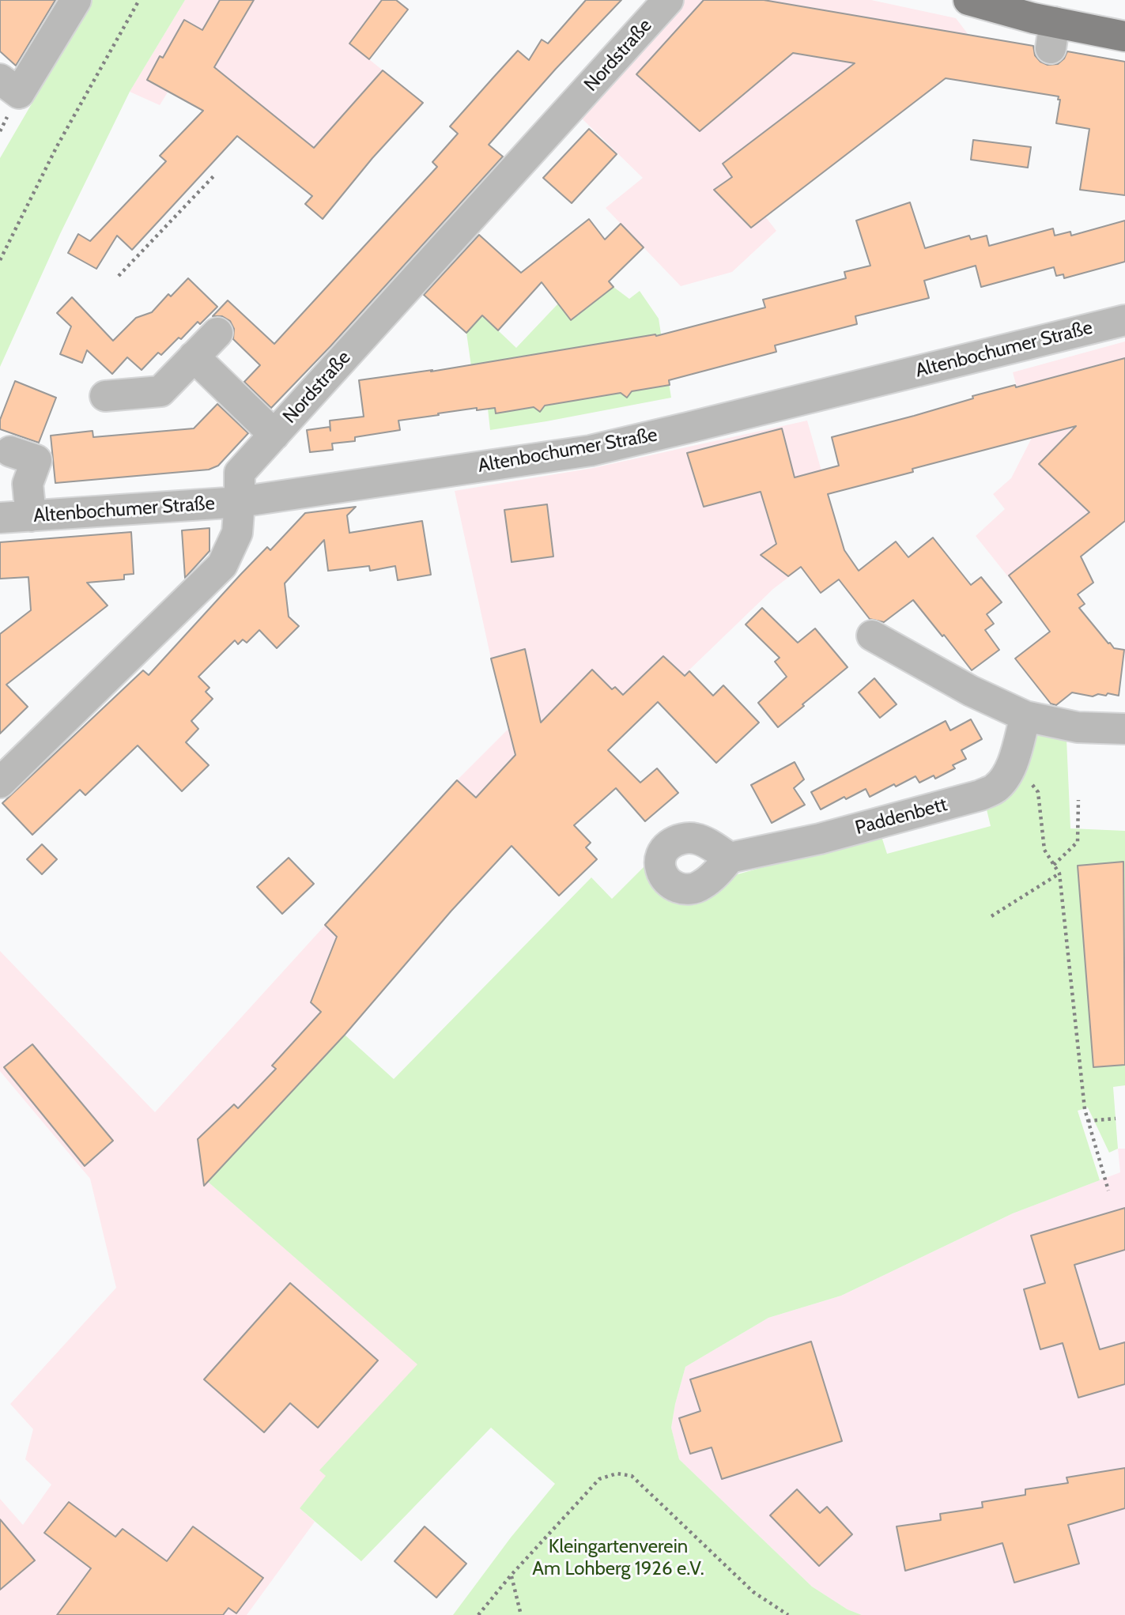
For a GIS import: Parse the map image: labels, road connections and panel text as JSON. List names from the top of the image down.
{
  "streets": {
    "street": ["Nordstraße", "Altenbochumer Straße", "Paddenbett"]
  },
  "crossings": [
    ["Nordstraße", "Altenbochumer Straße"]
  ],
  "parks": ["Kleingartenverein Am Lohberg 1926 e.V."]
}
